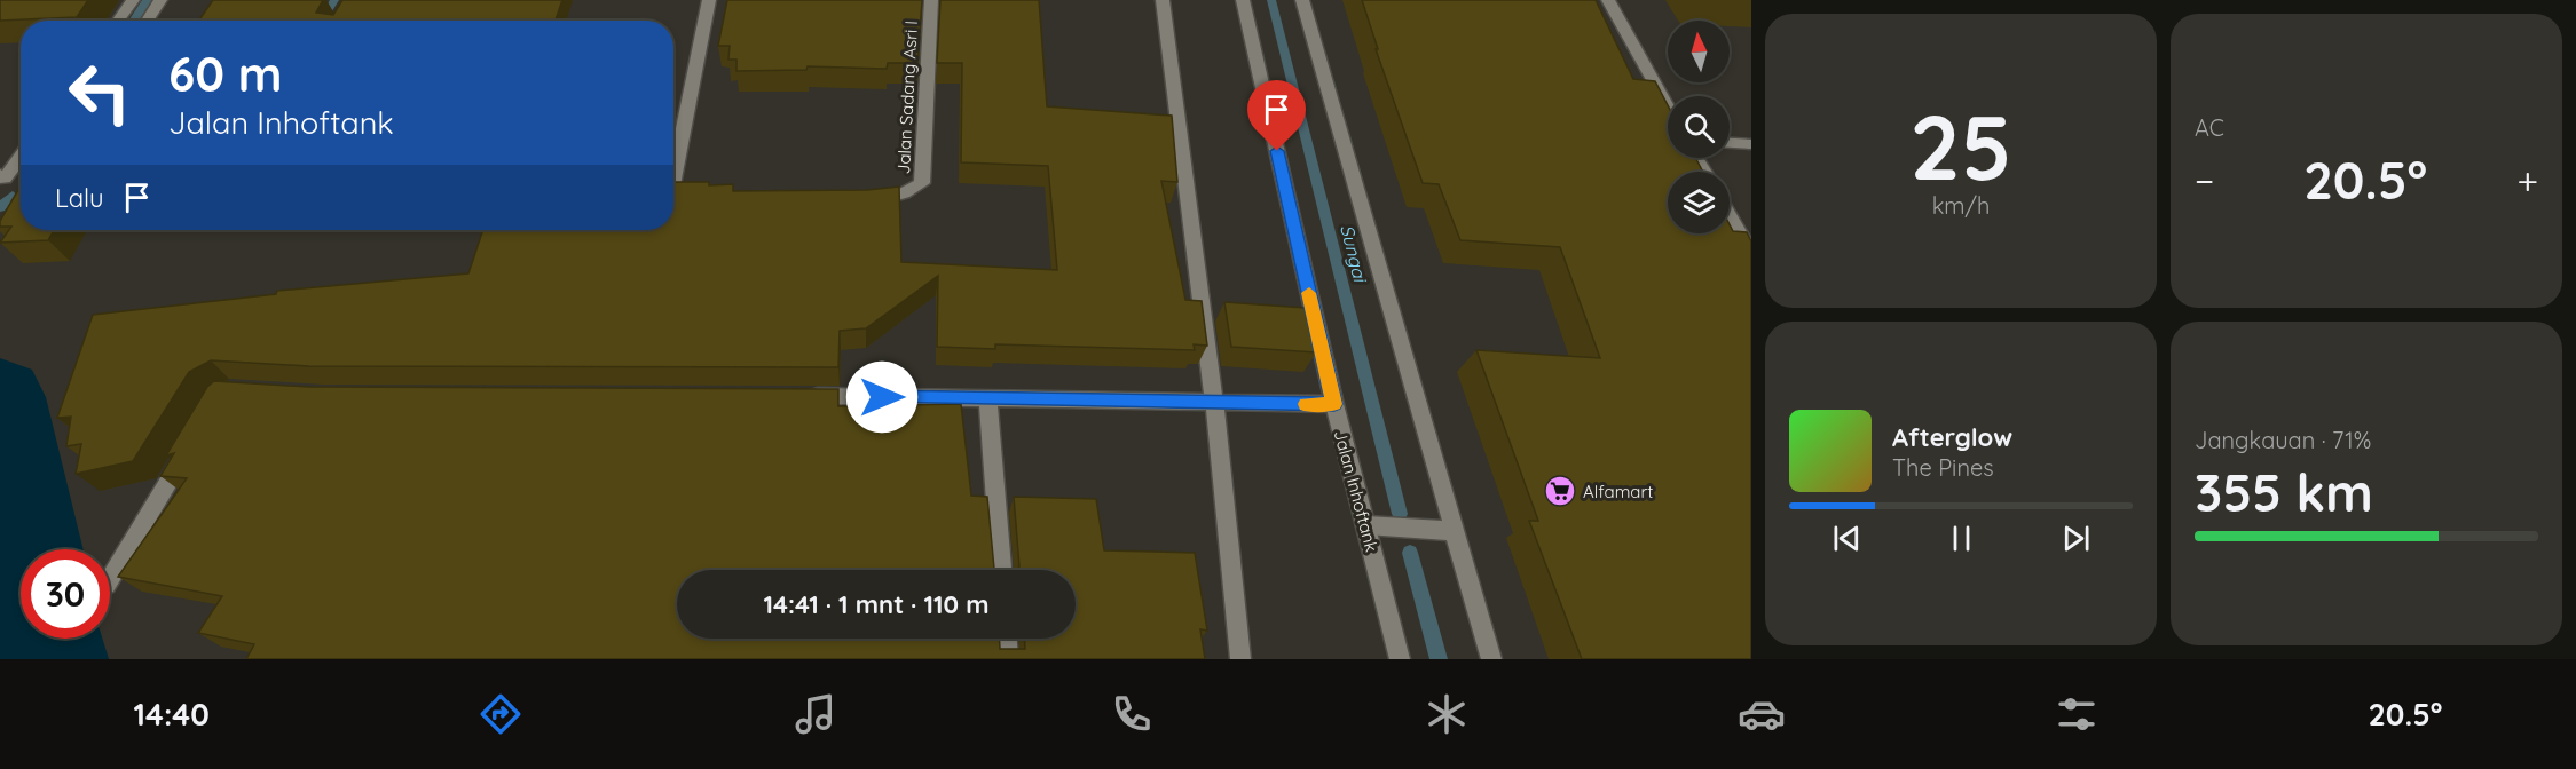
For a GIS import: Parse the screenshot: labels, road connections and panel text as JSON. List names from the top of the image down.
{
  "streets": {
    "street": ["Jalan Sadang Asri I", "Jalan Inhoftank"]
  },
  "water": ["Sungai"],
  "places": {
    "supermarket": ["Alfamart"]
  },
  "north": "top",
  "page": {
    "tile": [
      ["25", "km/h"],
      "AC",
      ["Jangkauan · 71%", "355 km"]
    ],
    "turn": ["60 m", "Jalan Inhoftank"],
    "heat": ["−", "20.5°", "+"],
    "then": "Lalu",
    "song": ["Afterglow", "The Pines"],
    "limit": "30",
    "trip": "14:41 · 1 mnt · 110 m",
    "tabs": ["14:40", "20.5°"]
  }
}
